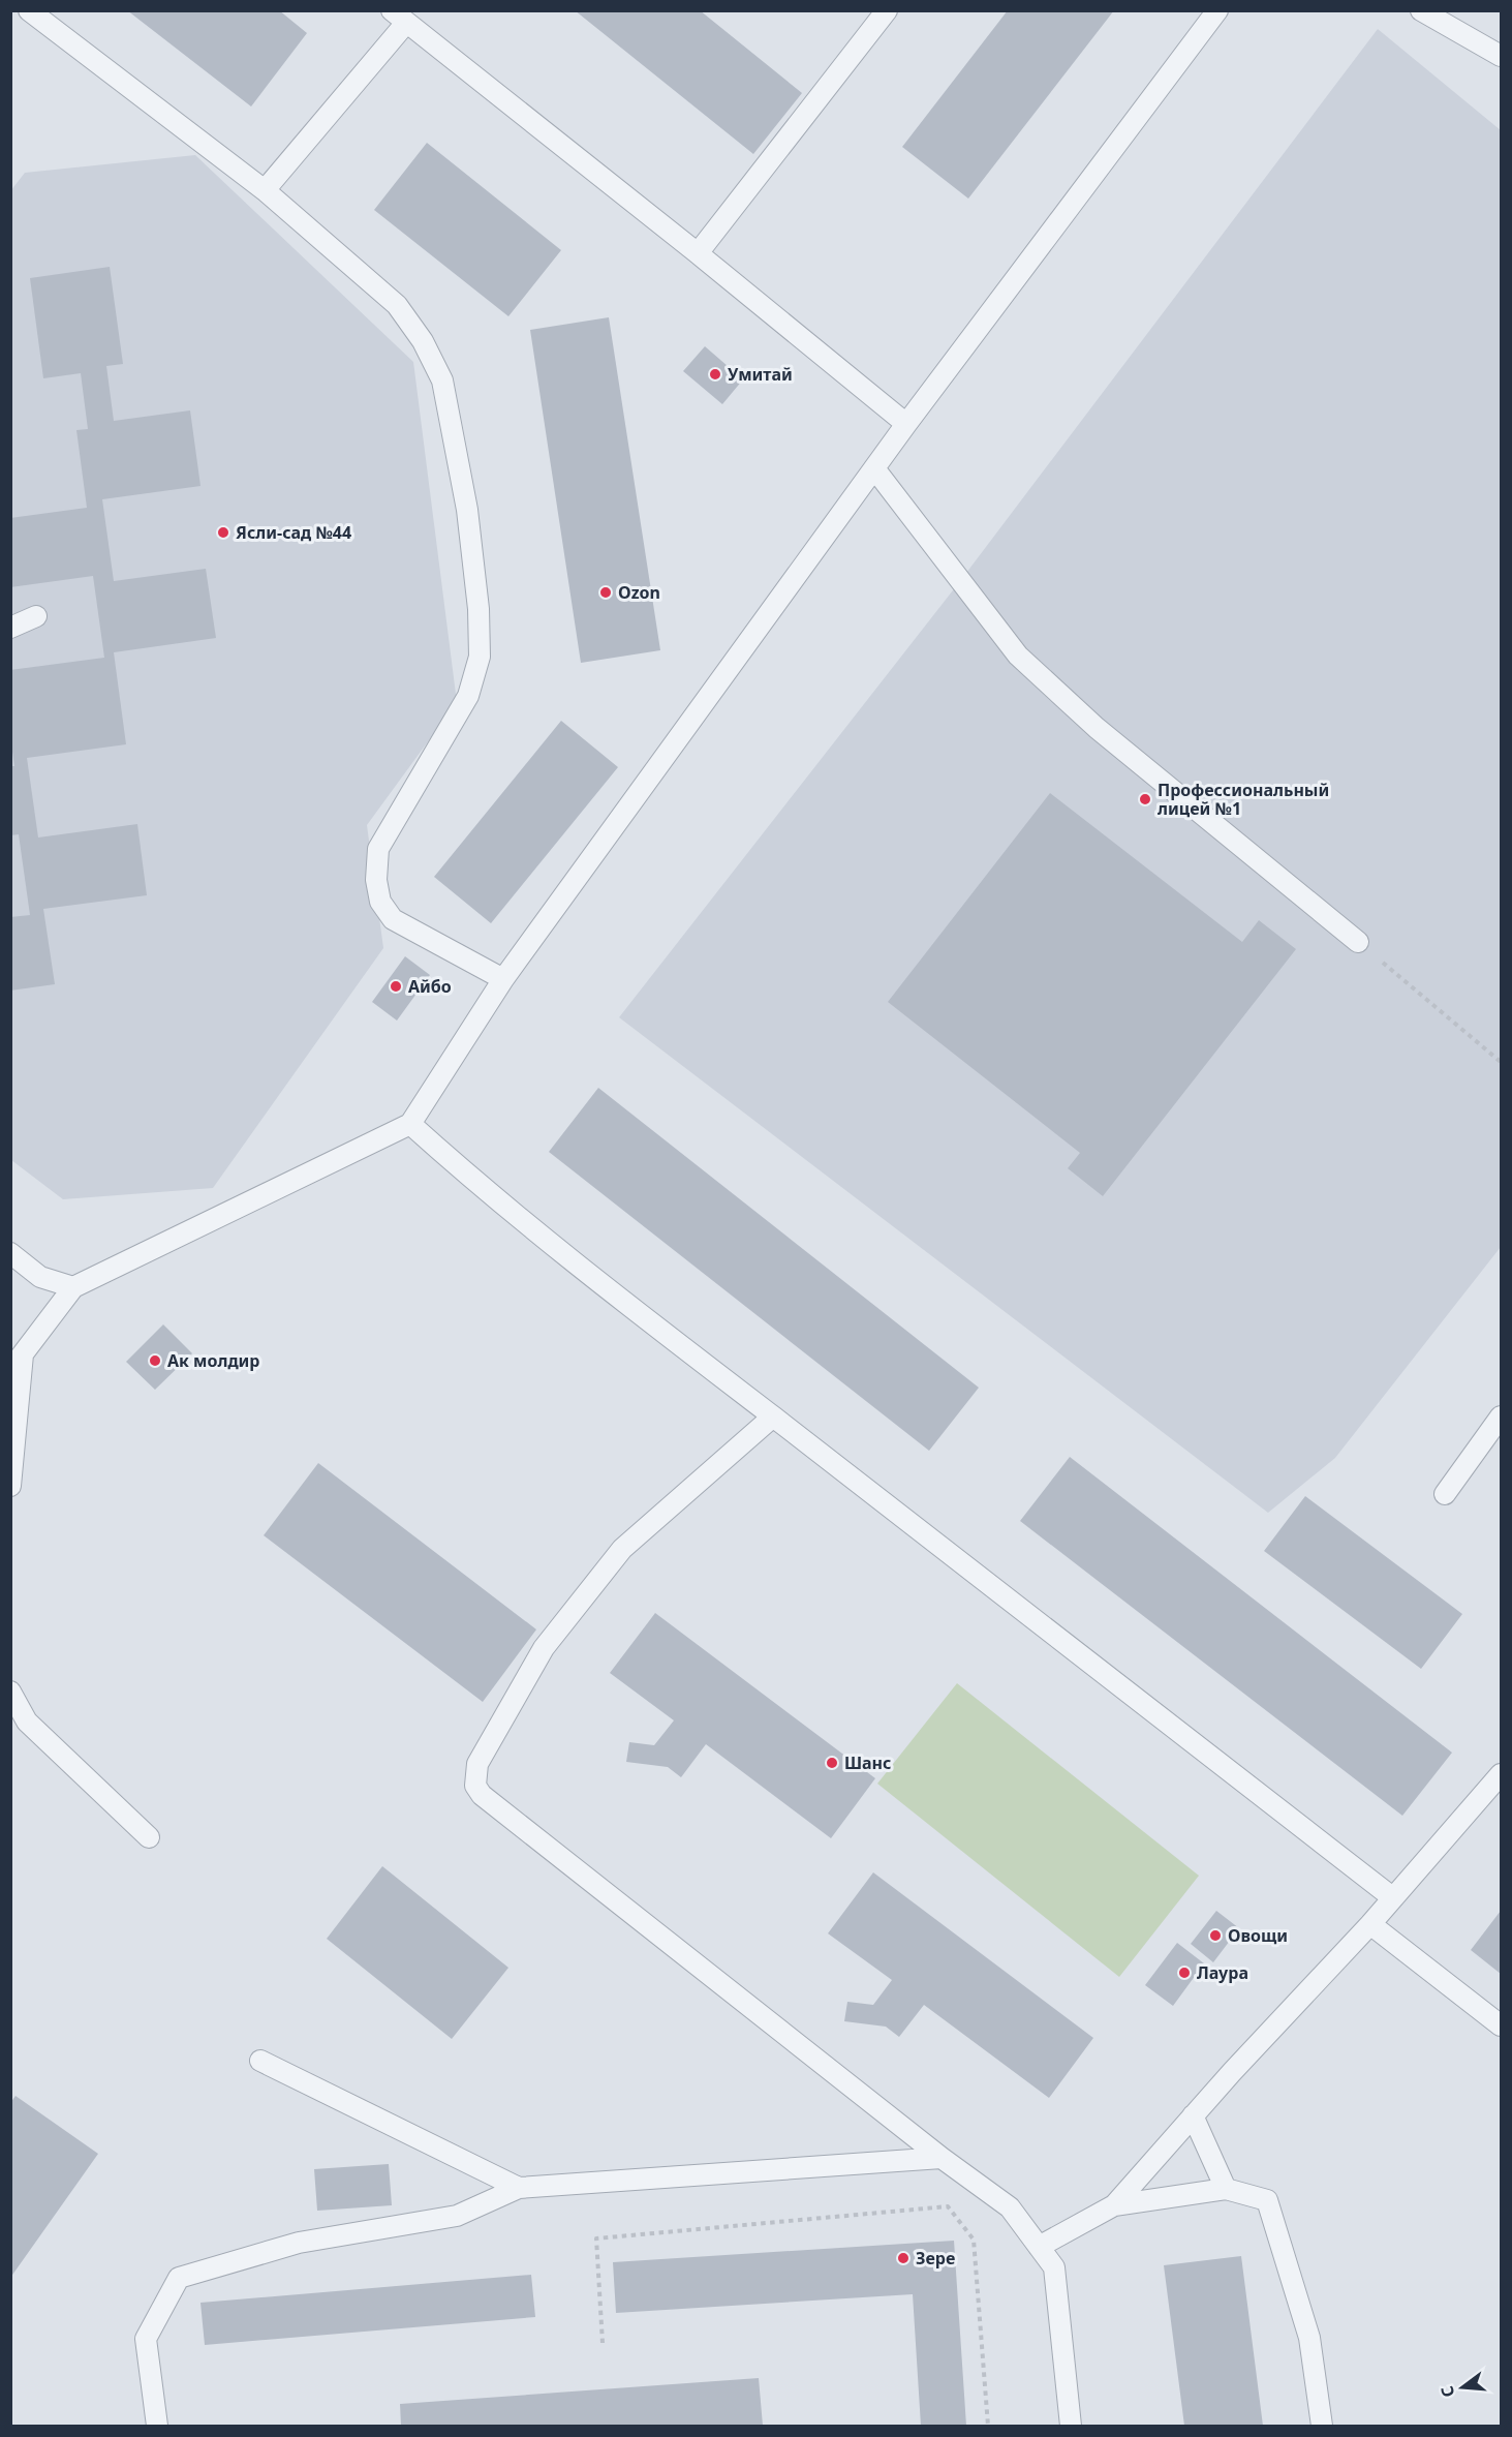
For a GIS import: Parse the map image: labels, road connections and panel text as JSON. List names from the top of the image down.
{
  "places": [
    "Умитай",
    "Ясли-сад №44",
    "Ozon",
    "Профессиональный лицей №1",
    "Айбо",
    "Ак молдир",
    "Шанс",
    "Овощи",
    "Лаура",
    "Зере"
  ],
  "north": "left"
}
